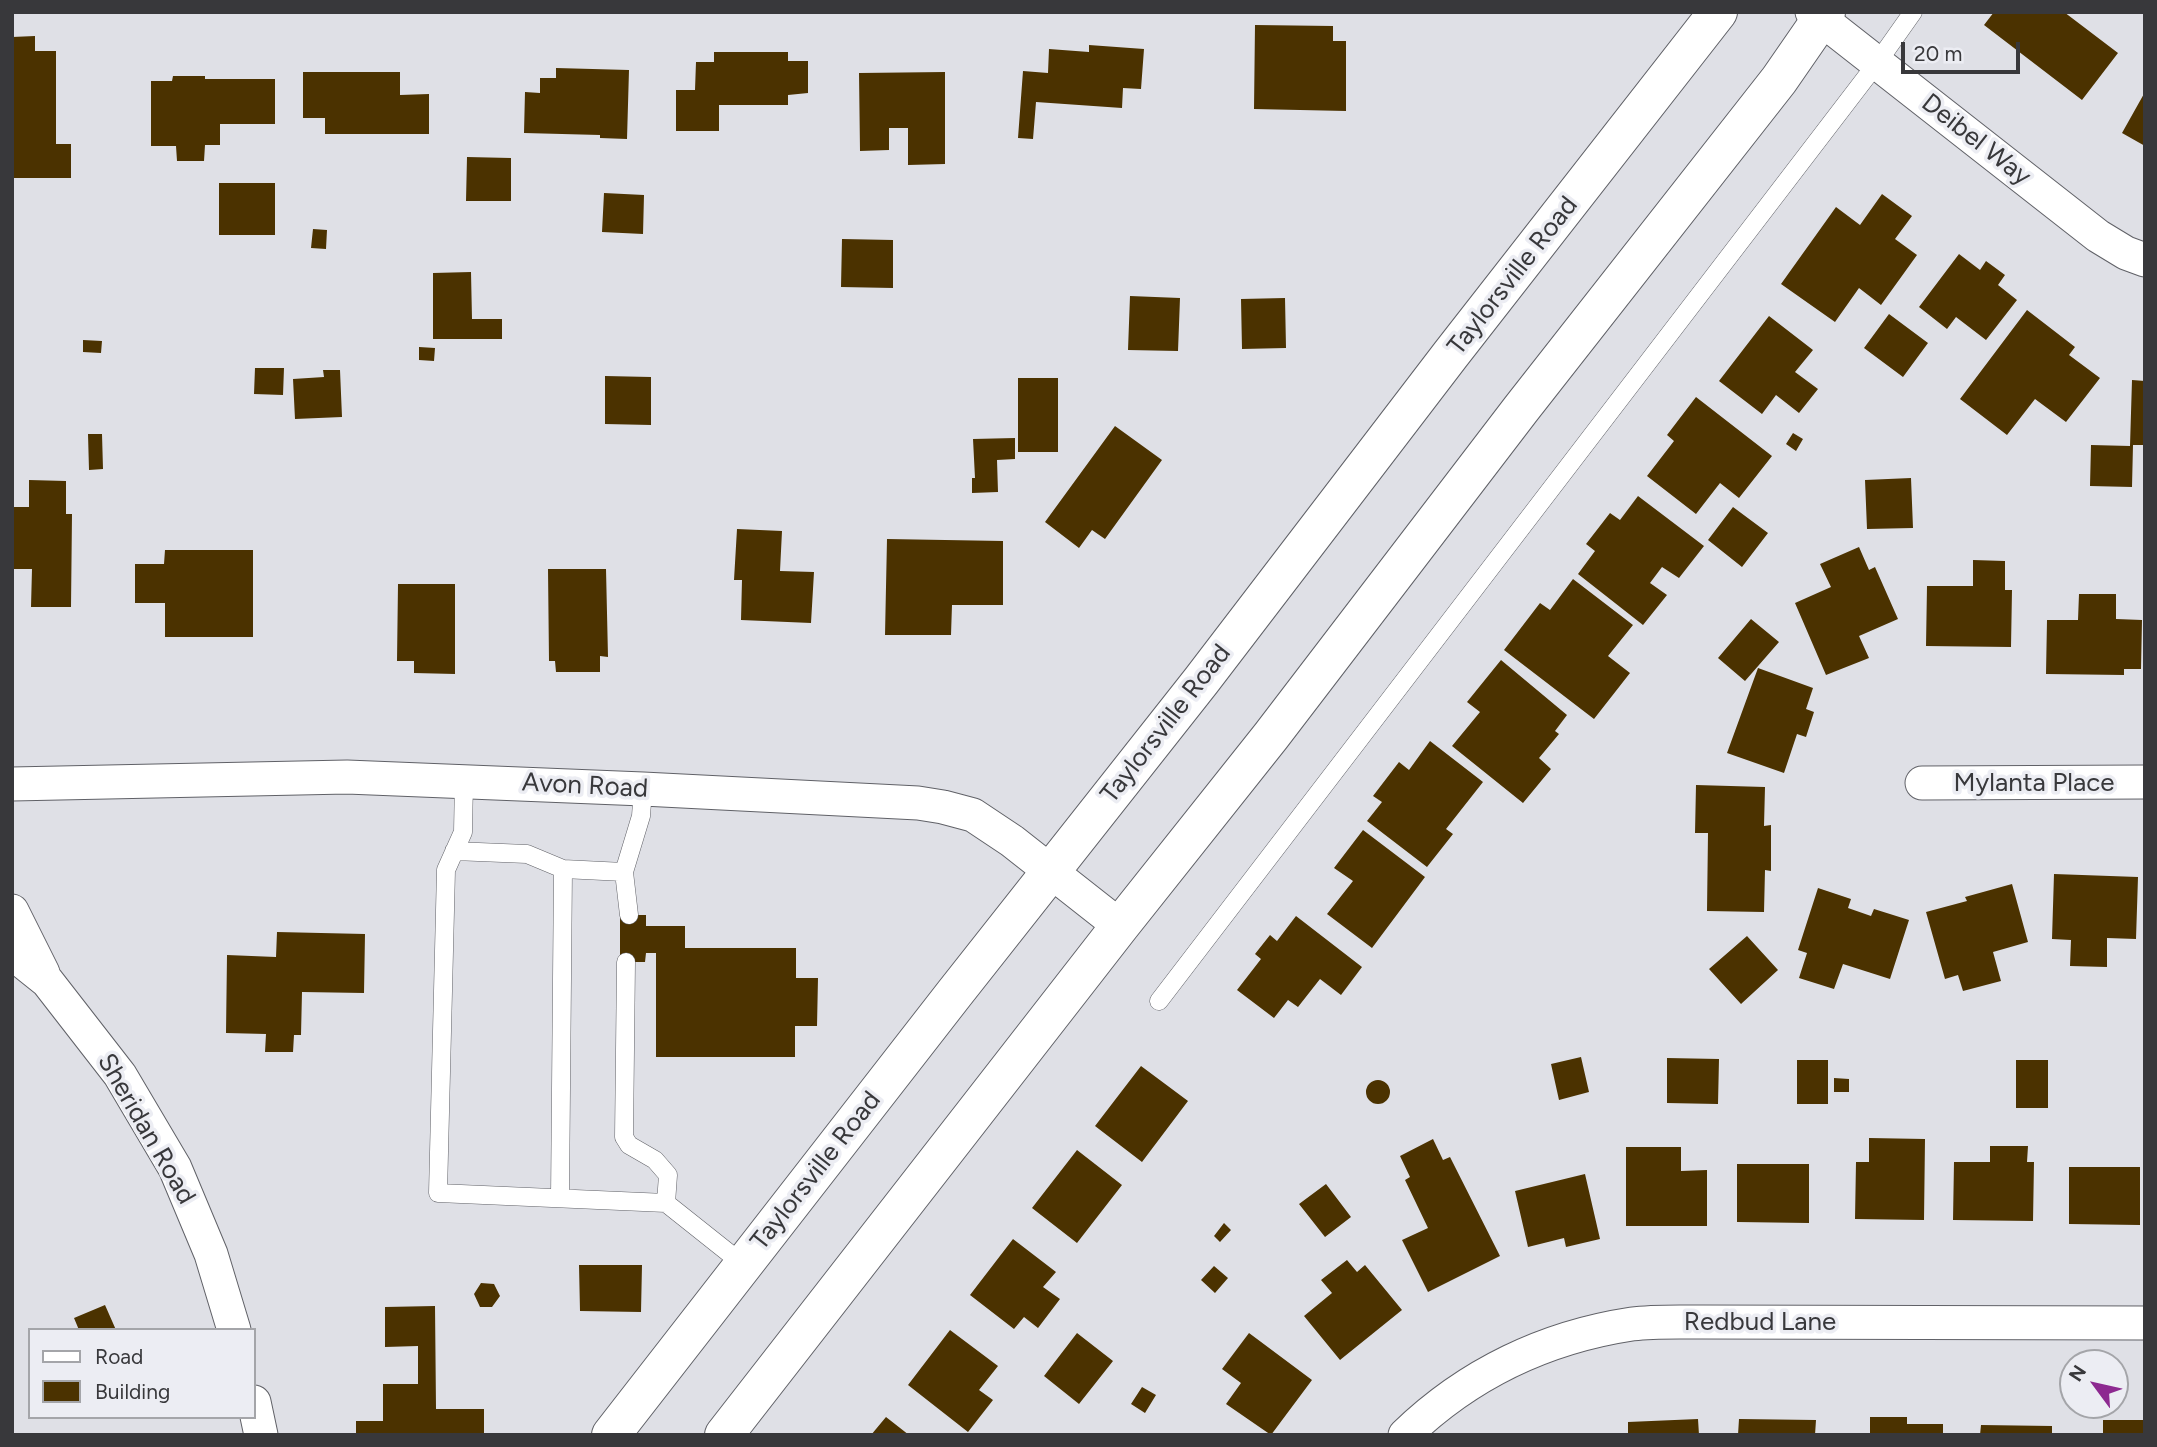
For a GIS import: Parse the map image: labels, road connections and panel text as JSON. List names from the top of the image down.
{
  "streets": {
    "main road": ["Taylorsville Road"],
    "street": [
      "Deibel Way",
      "Mylanta Place",
      "Avon Road",
      "Sheridan Road",
      "Redbud Lane"
    ]
  },
  "crossings": [
    ["Taylorsville Road", "Avon Road"]
  ],
  "legend": ["Road", "Building"],
  "scale_bar": "20 m",
  "north": "top left"
}
